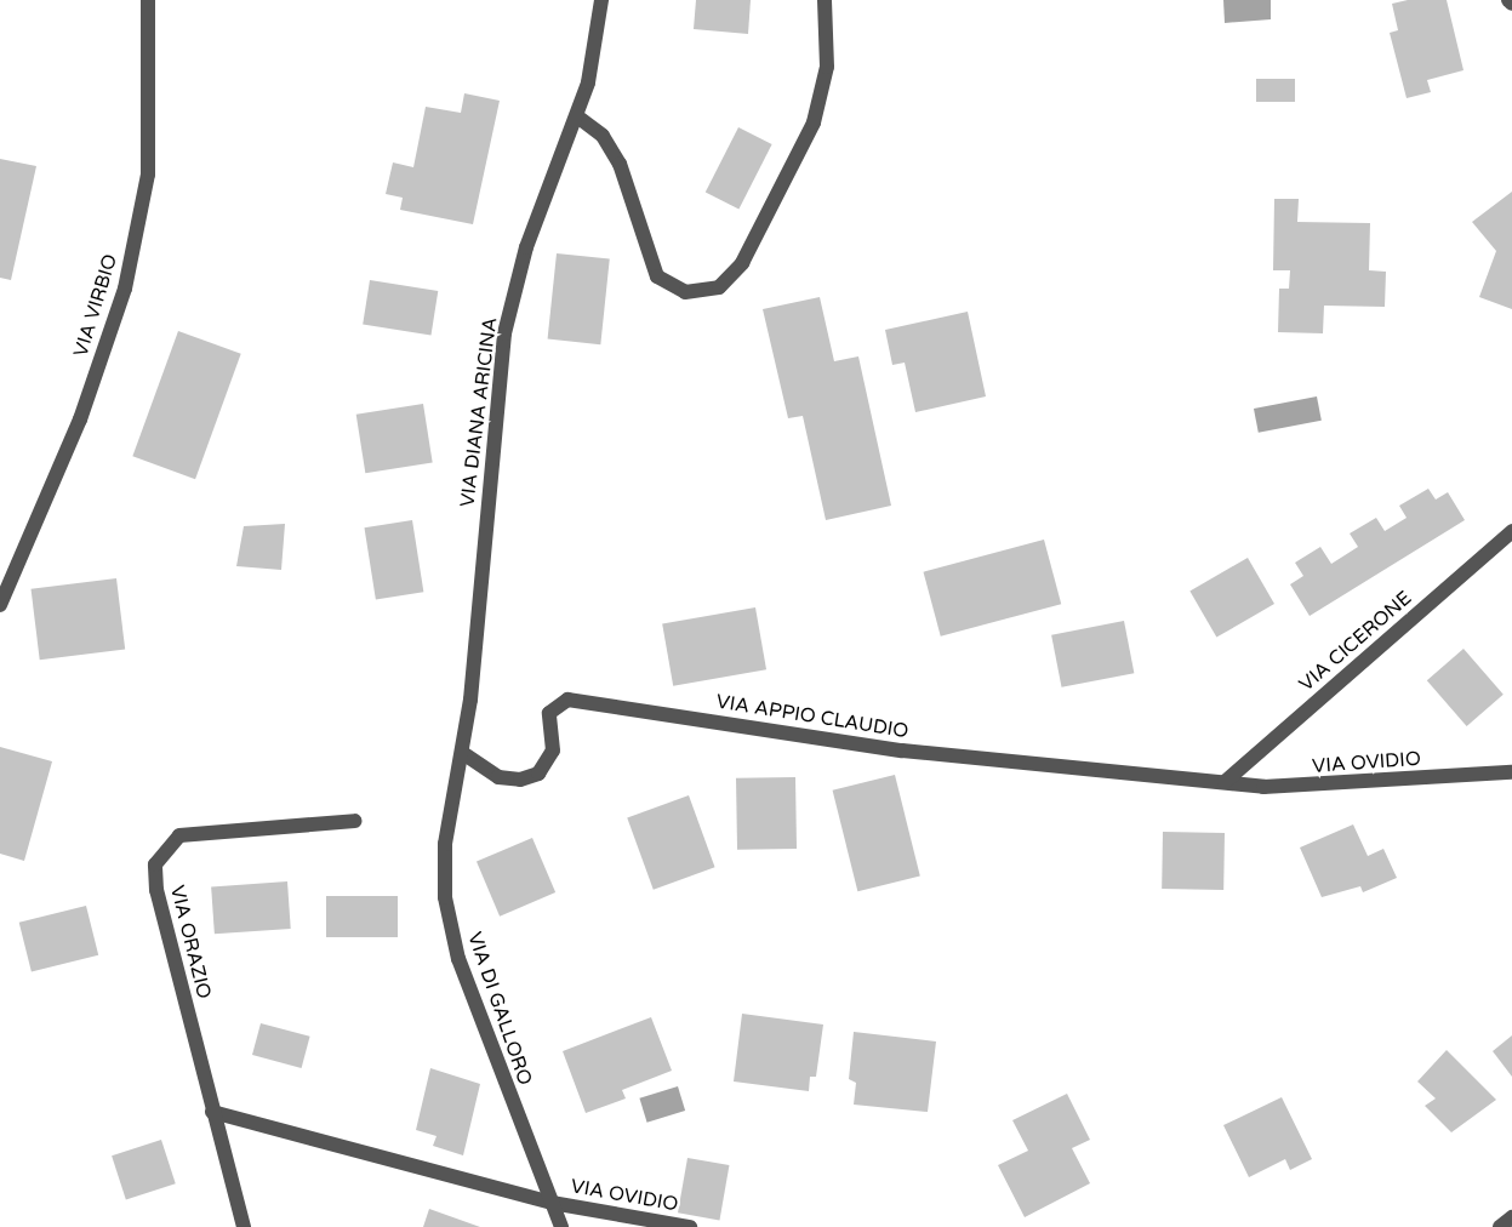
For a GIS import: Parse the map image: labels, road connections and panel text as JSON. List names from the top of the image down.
{
  "streets": {
    "street": [
      "VIA VIRBIO",
      "VIA DIANA ARICINA",
      "VIA CICERONE",
      "VIA APPIO CLAUDIO",
      "VIA OVIDIO",
      "VIA ORAZIO",
      "VIA DI GALLORO"
    ]
  },
  "crossings": [
    ["VIA DIANA ARICINA", "VIA APPIO CLAUDIO"],
    ["VIA DIANA ARICINA", "VIA DI GALLORO"],
    ["VIA CICERONE", "VIA APPIO CLAUDIO"],
    ["VIA CICERONE", "VIA OVIDIO"],
    ["VIA APPIO CLAUDIO", "VIA OVIDIO"],
    ["VIA APPIO CLAUDIO", "VIA DI GALLORO"],
    ["VIA OVIDIO", "VIA DI GALLORO"]
  ]
}
